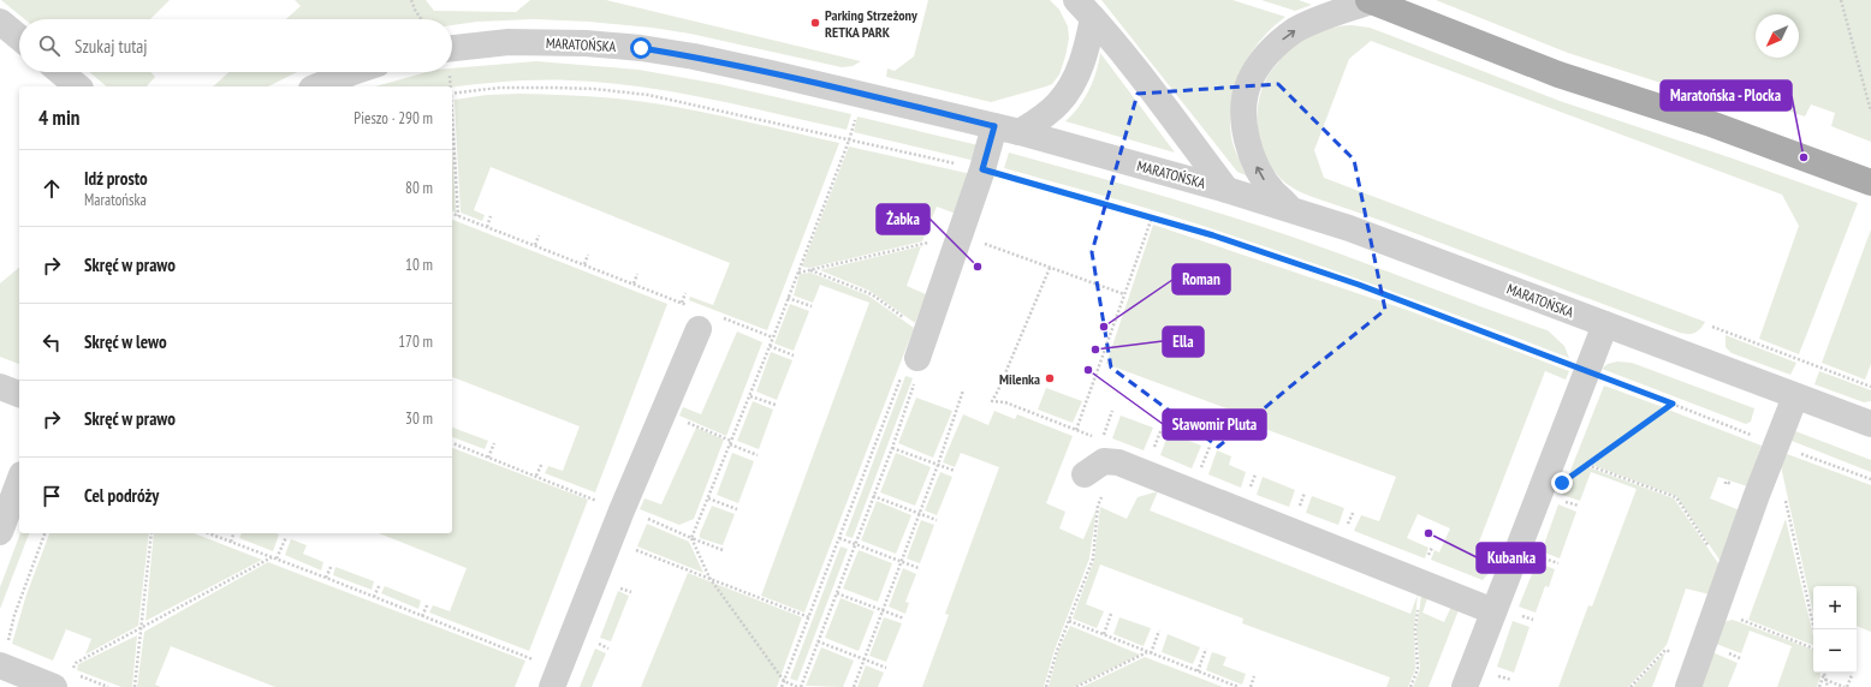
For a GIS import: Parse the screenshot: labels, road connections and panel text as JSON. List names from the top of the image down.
{
  "streets": {
    "street": ["MARATOŃSKA"]
  },
  "places": [
    "Parking Strzeżony RETKA PARK",
    "Maratońska - Plocka",
    "Żabka",
    "Roman",
    "Ella",
    "Sławomir Pluta",
    "Milenka",
    "Kubanka"
  ],
  "north": "bottom left",
  "page": {
    "search": "Szukaj tutaj",
    "heading": ["4 min", "Pieszo · 290 m"],
    "list": [
      ["Idź prosto", "Maratońska", "80 m"],
      ["Skręć w prawo", "10 m"],
      ["Skręć w lewo", "170 m"],
      ["Skręć w prawo", "30 m"],
      "Cel podróży"
    ],
    "map_buttons": ["+", "−"]
  }
}
